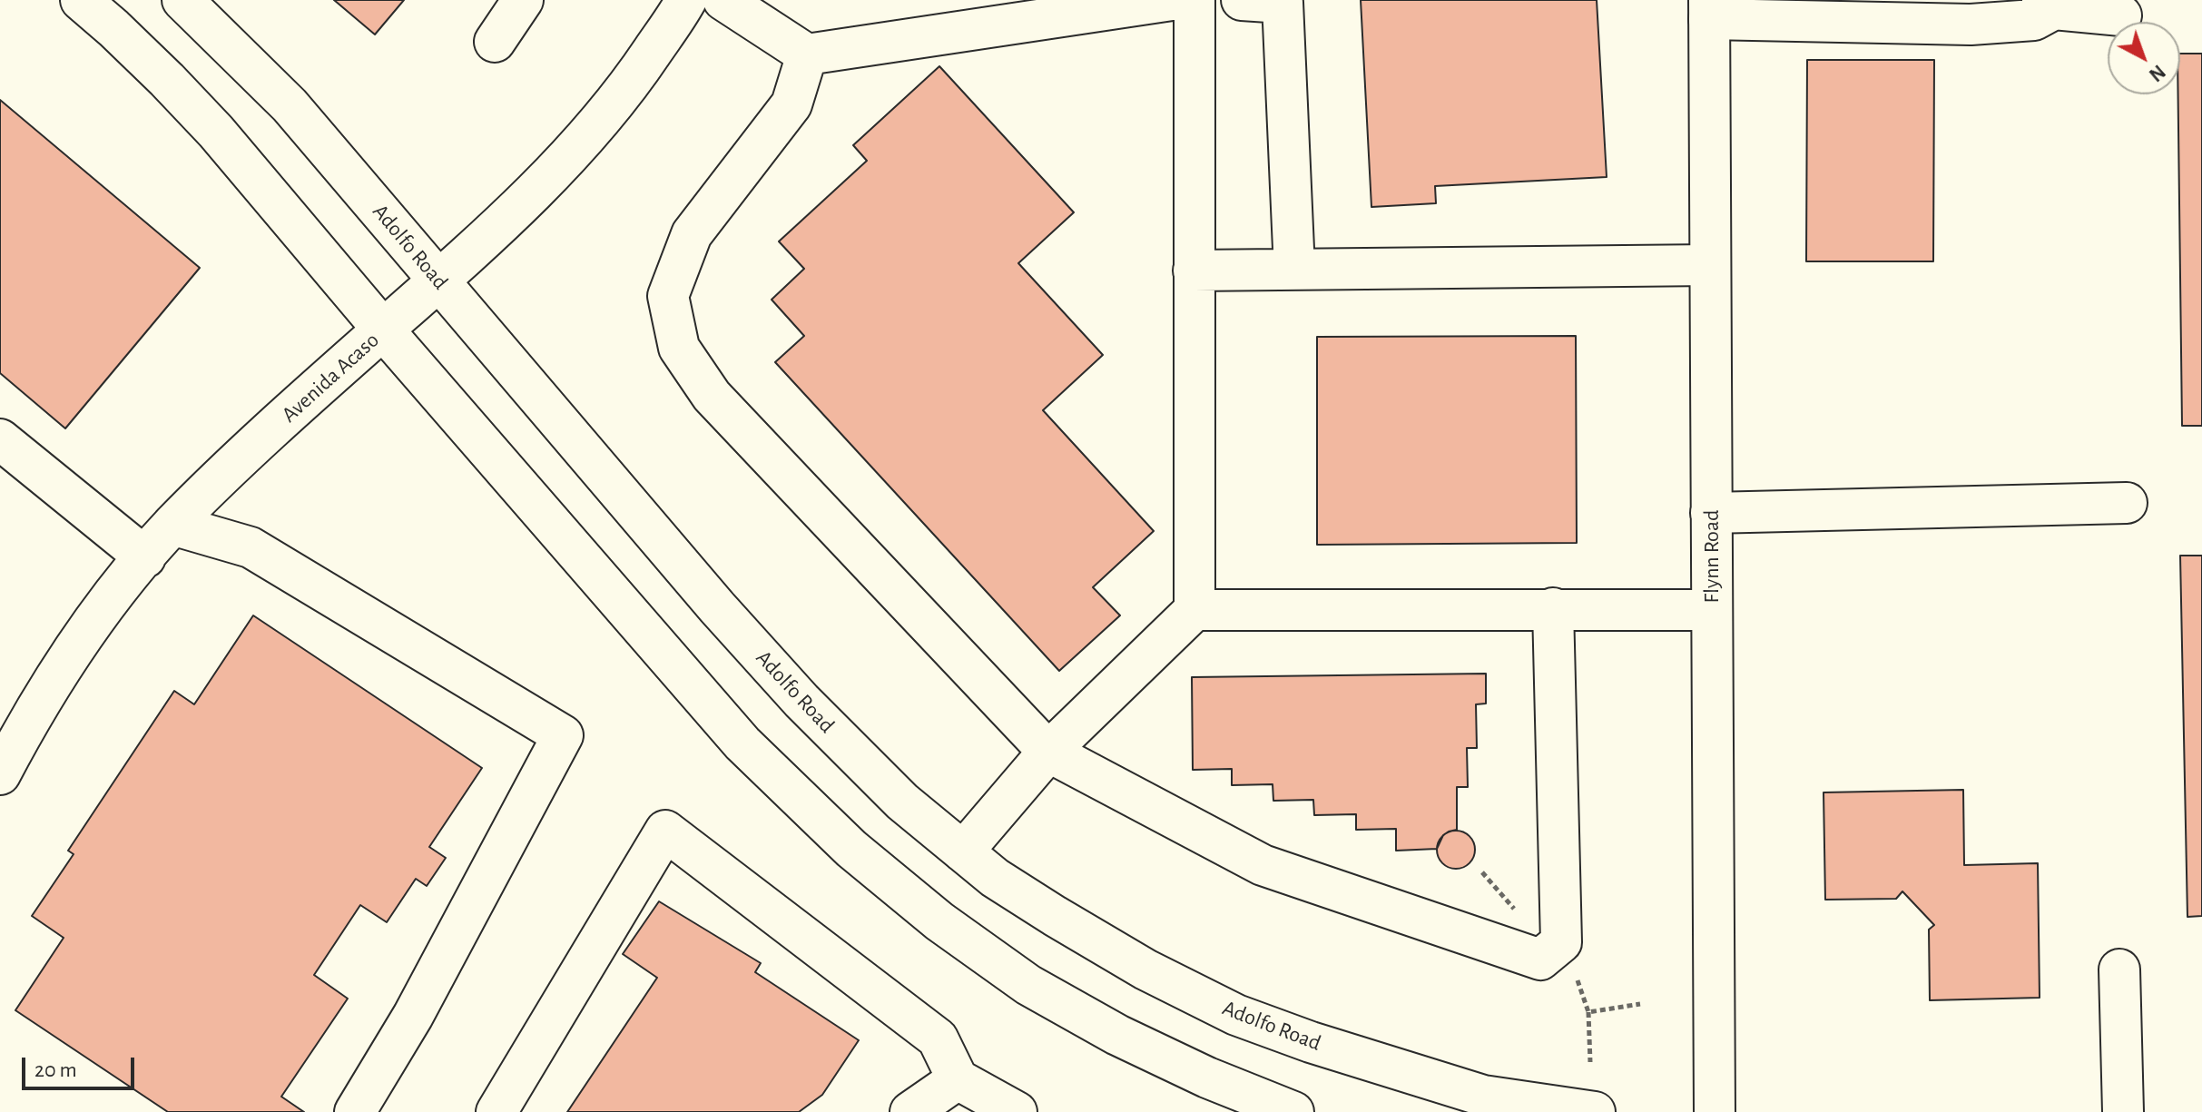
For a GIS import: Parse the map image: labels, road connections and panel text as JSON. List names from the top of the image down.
{
  "streets": {
    "main road": ["Adolfo Road", "Avenida Acaso", "Flynn Road"]
  },
  "crossings": [
    ["Adolfo Road", "Avenida Acaso"]
  ],
  "scale_bar": "20 m",
  "north": "bottom right"
}
